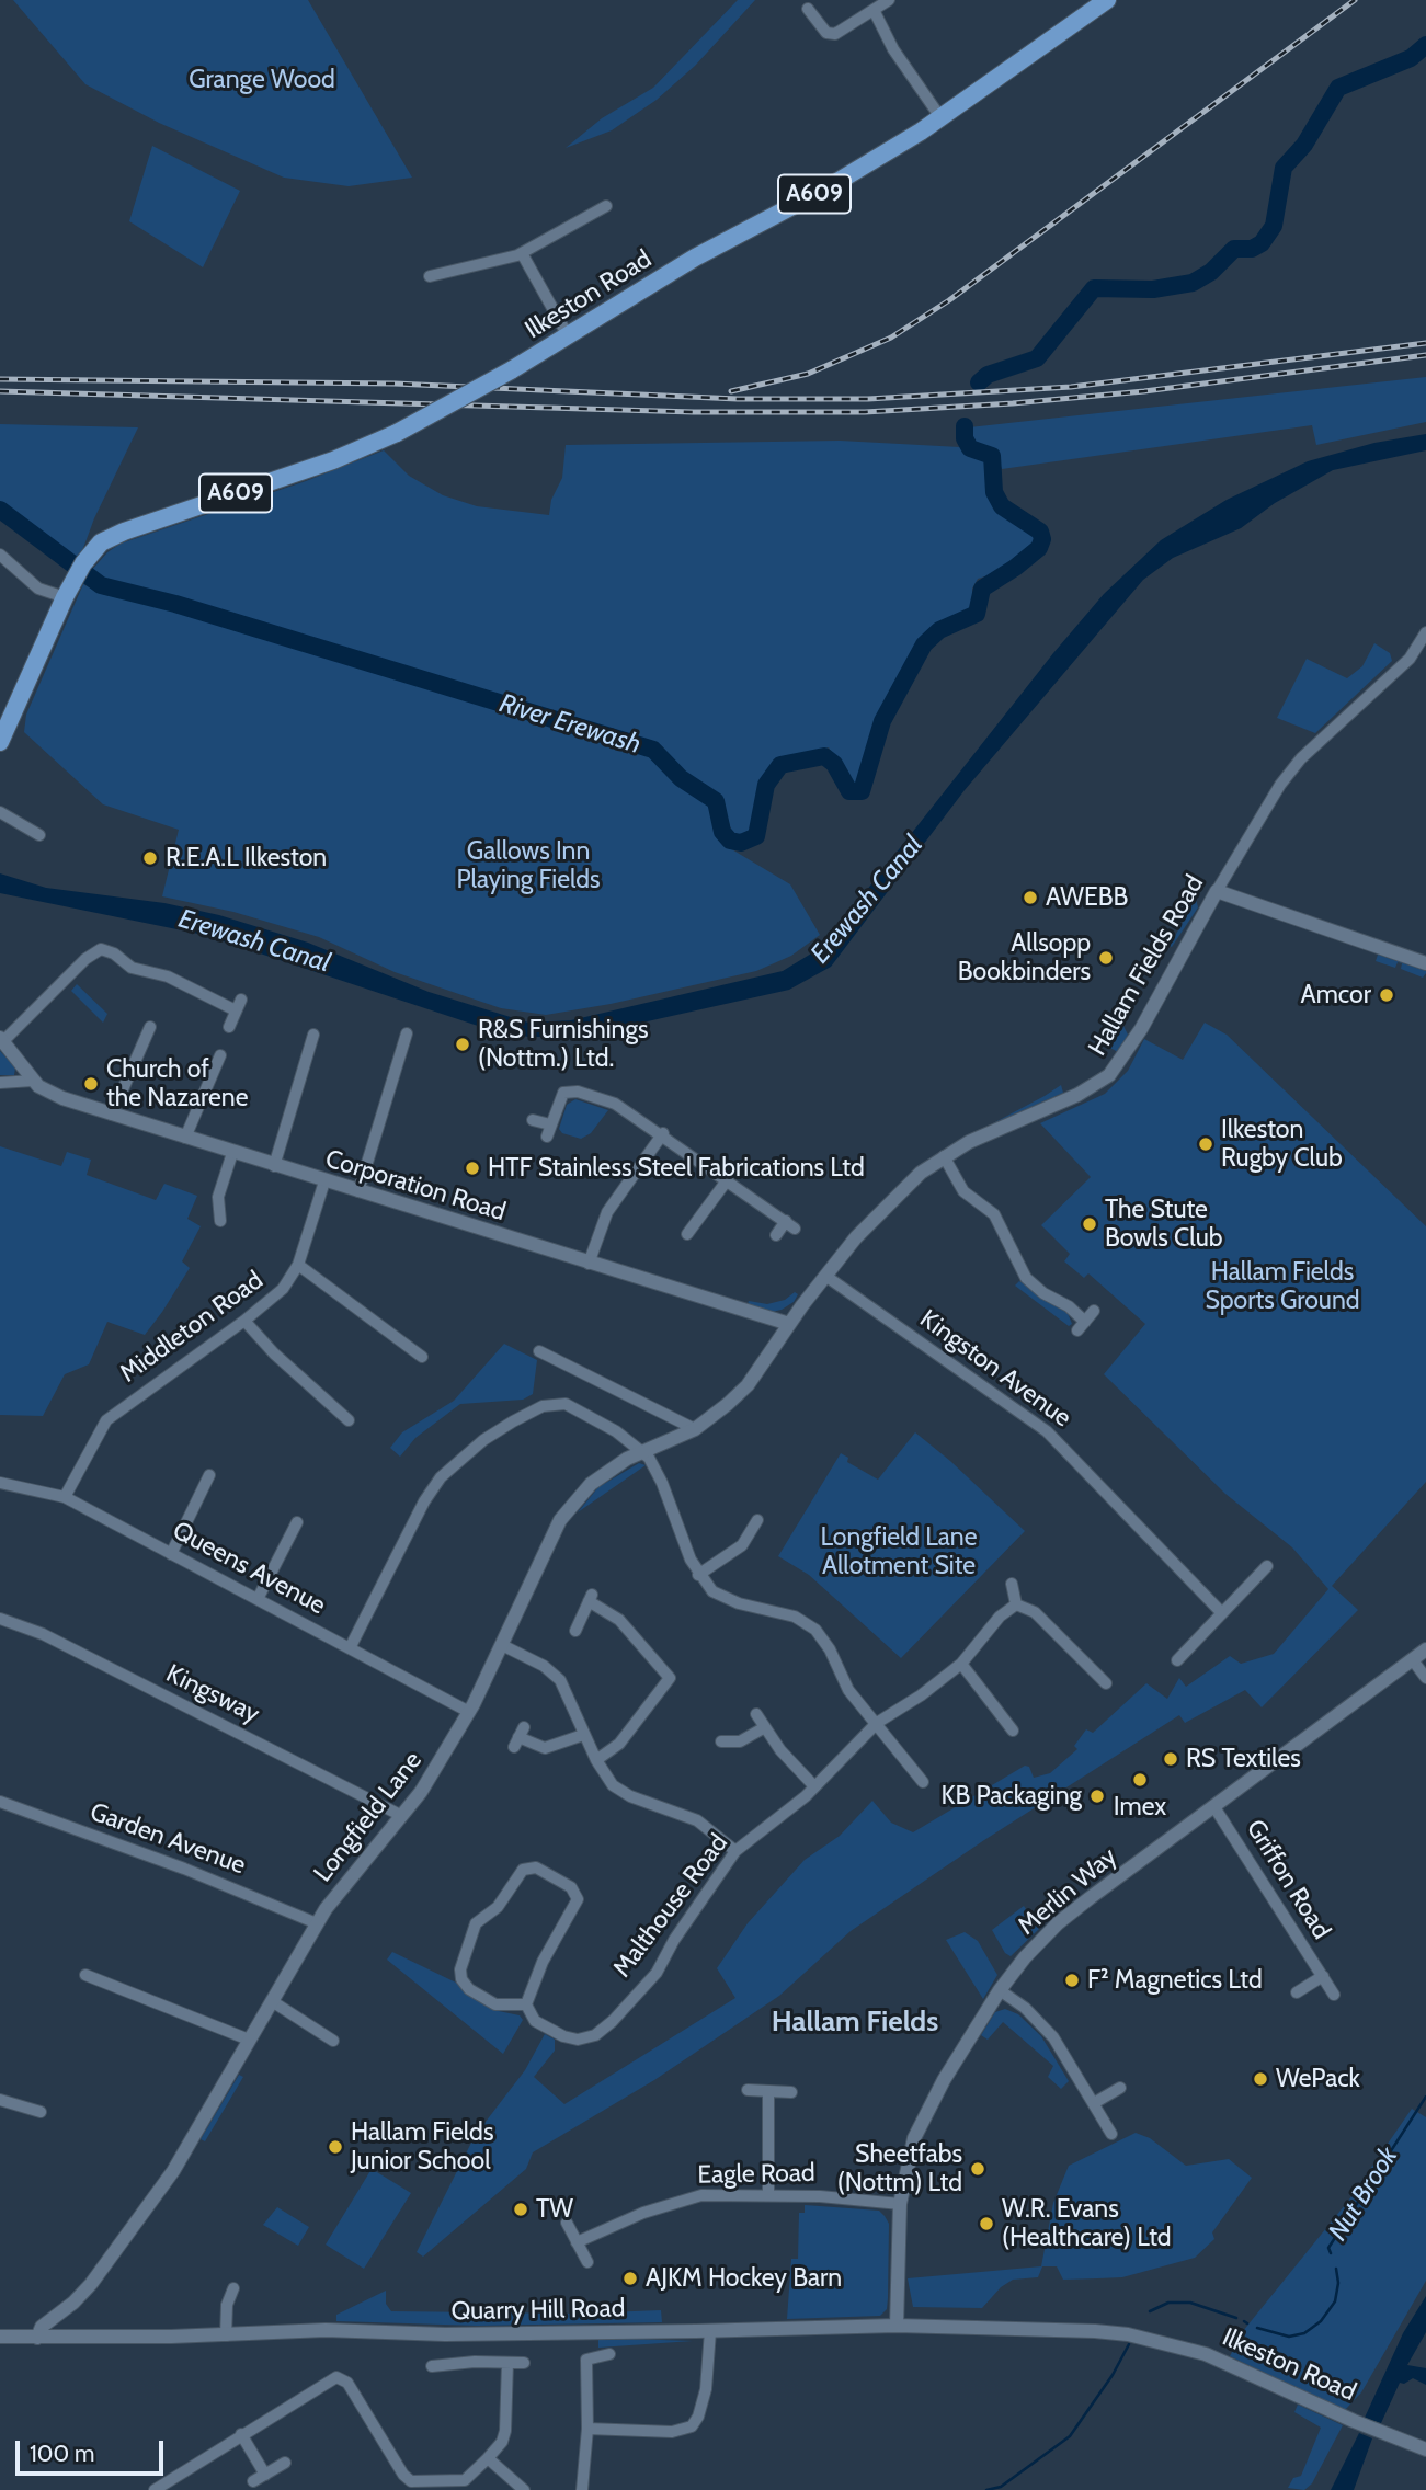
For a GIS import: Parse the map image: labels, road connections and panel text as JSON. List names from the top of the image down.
{
  "streets": {
    "main road": ["A609", "Ilkeston Road"],
    "street": [
      "Hallam Fields Road",
      "Corporation Road",
      "Middleton Road",
      "Kingston Avenue",
      "Queens Avenue",
      "Kingsway",
      "Longfield Lane",
      "Garden Avenue",
      "Griffon Road",
      "Merlin Way",
      "Malthouse Road",
      "Eagle Road",
      "Quarry Hill Road"
    ]
  },
  "crossings": [
    ["A609", "Ilkeston Road"],
    ["Ilkeston Road", "Quarry Hill Road"],
    ["Hallam Fields Road", "Corporation Road"],
    ["Hallam Fields Road", "Kingston Avenue"],
    ["Hallam Fields Road", "Longfield Lane"],
    ["Corporation Road", "Middleton Road"],
    ["Corporation Road", "Longfield Lane"],
    ["Middleton Road", "Queens Avenue"],
    ["Queens Avenue", "Longfield Lane"],
    ["Kingsway", "Longfield Lane"],
    ["Longfield Lane", "Garden Avenue"],
    ["Longfield Lane", "Quarry Hill Road"],
    ["Griffon Road", "Merlin Way"],
    ["Merlin Way", "Eagle Road"],
    ["Merlin Way", "Quarry Hill Road"]
  ],
  "districts": ["Hallam Fields"],
  "water": ["River Erewash", "Erewash Canal", "Nut Brook"],
  "parks": [
    "Grange Wood",
    "Gallows Inn Playing Fields",
    "Hallam Fields Sports Ground",
    "Longfield Lane Allotment Site"
  ],
  "places": [
    "R.E.A.L Ilkeston",
    "AWEBB",
    "Allsopp Bookbinders",
    "Amcor",
    "R&S Furnishings (Nottm.) Ltd.",
    "Church of the Nazarene",
    "Ilkeston Rugby Club",
    "HTF Stainless Steel Fabrications Ltd",
    "The Stute Bowls Club",
    "RS Textiles",
    "Imex",
    "KB Packaging",
    "F² Magnetics Ltd",
    "WePack",
    "Hallam Fields Junior School",
    "Sheetfabs (Nottm) Ltd",
    "TW",
    "W.R. Evans (Healthcare) Ltd",
    "AJKM Hockey Barn"
  ],
  "scale_bar": "100 m"
}
